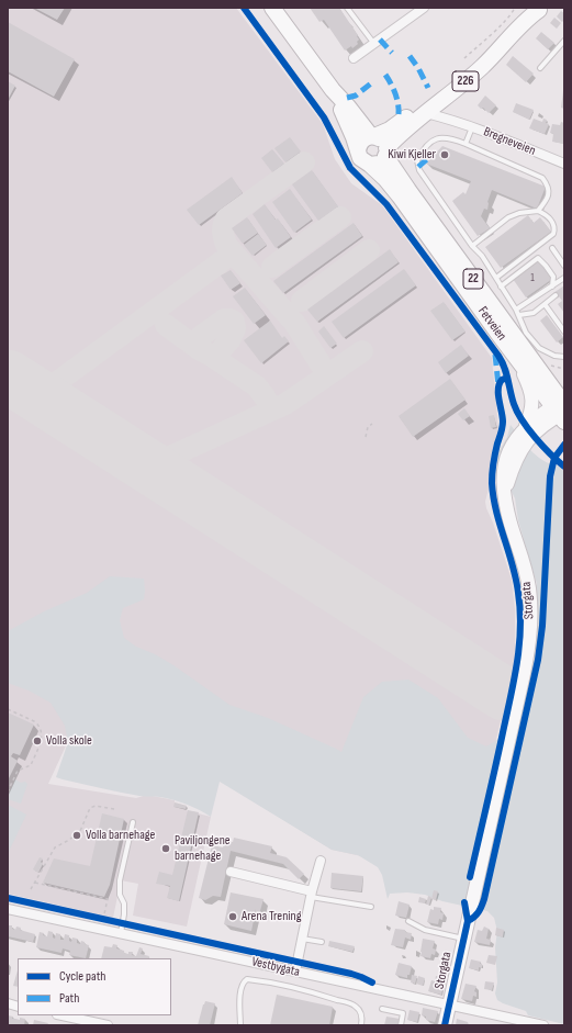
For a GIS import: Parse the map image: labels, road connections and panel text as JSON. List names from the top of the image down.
{
  "streets": {
    "highway": ["226", "22", "Fetveien"],
    "main road": ["Storgata"],
    "street": ["Bregneveien", "Vestbygata"]
  },
  "crossings": [
    ["226", "Bregneveien"],
    ["226", "22"],
    ["226", "Fetveien"],
    ["22", "Fetveien"],
    ["Fetveien", "Storgata"],
    ["Storgata", "Vestbygata"]
  ],
  "places": [
    "Kiwi Kjeller",
    "Volla skole",
    "Volla barnehage",
    "Paviljongene barnehage",
    "Arena Trening"
  ],
  "house_numbers": ["1"],
  "legend": ["Cycle path", "Path"]
}
